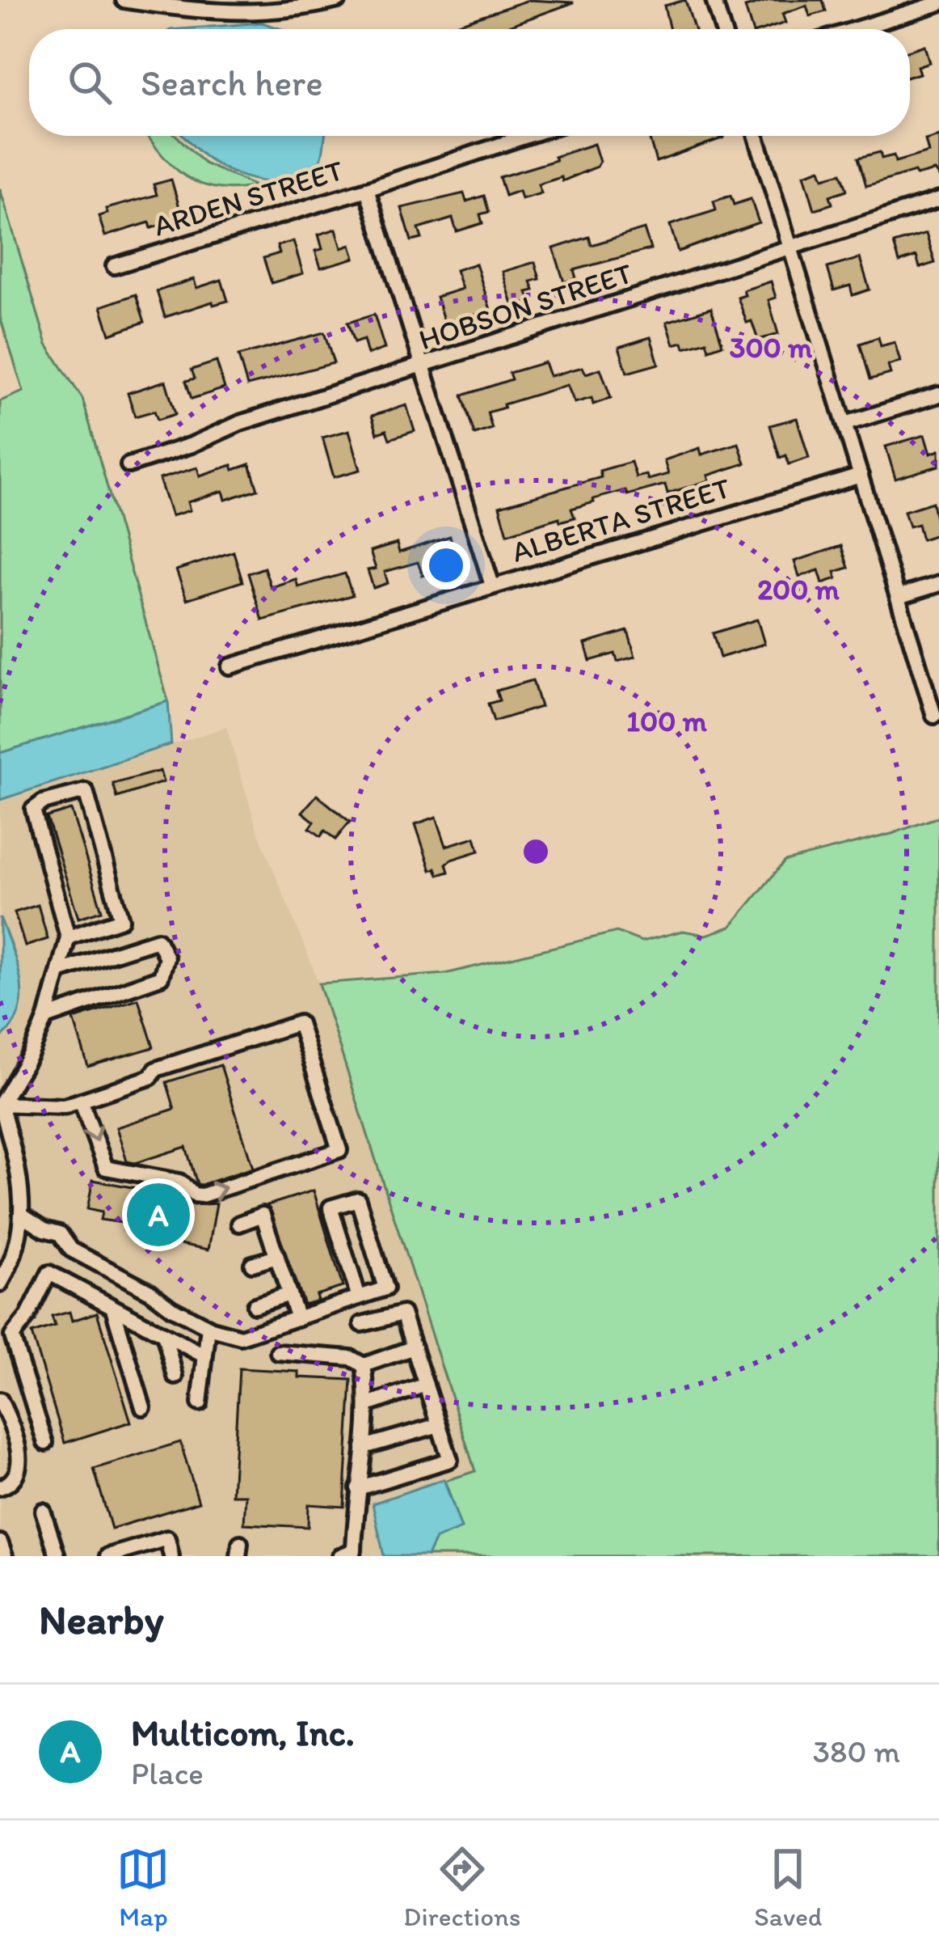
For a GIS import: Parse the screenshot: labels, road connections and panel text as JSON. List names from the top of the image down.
{
  "streets": {
    "street": ["ARDEN STREET", "HOBSON STREET", "ALBERTA STREET"]
  },
  "page": {
    "search": "Search here",
    "pins": "A",
    "heading": "Nearby",
    "list": [
      {
        "mark": "A",
        "name": "Multicom, Inc.",
        "note": "Place",
        "value": "380 m"
      }
    ],
    "nav": ["Map", "Directions", "Saved"]
  },
  "rings": ["300 m", "200 m", "100 m"]
}
